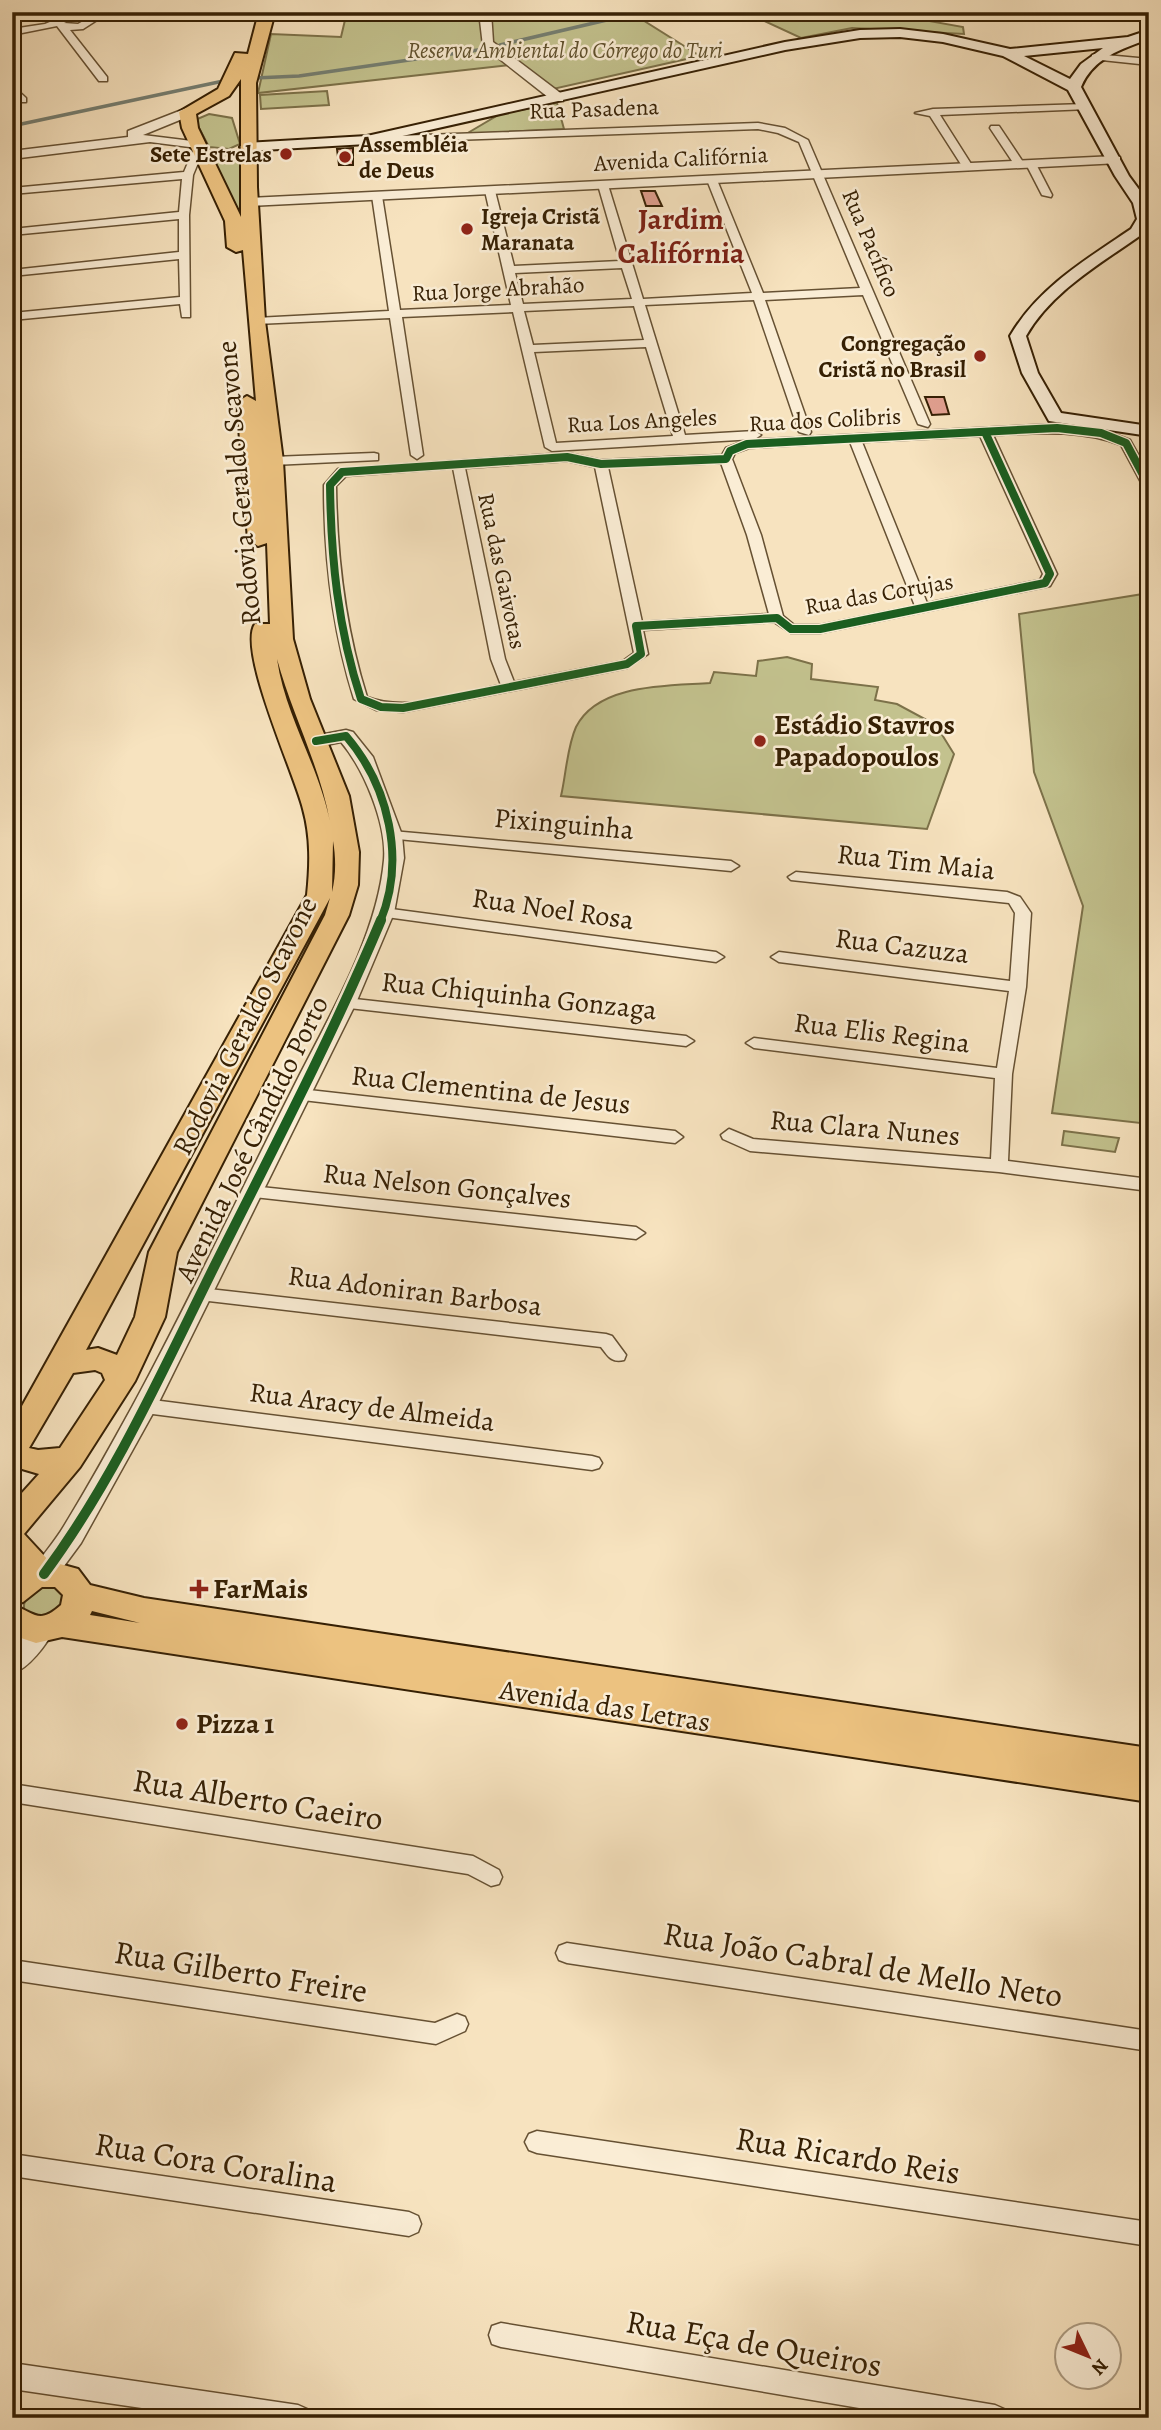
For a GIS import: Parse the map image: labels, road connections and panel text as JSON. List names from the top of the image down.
{
  "streets": {
    "main road": ["Rodovia Geraldo Scavone", "Avenida das Letras"],
    "street": [
      "Rua Pasadena",
      "Avenida Califórnia",
      "Rua Pacífico",
      "Rua Jorge Abrahão",
      "Rua dos Colibris",
      "Rua Los Angeles",
      "Rua das Gaivotas",
      "Rua das Corujas",
      "Pixinguinha",
      "Rua Tim Maia",
      "Rua Noel Rosa",
      "Rua Cazuza",
      "Rua Chiquinha Gonzaga",
      "Rua Elis Regina",
      "Rua Clementina de Jesus",
      "Rua Clara Nunes",
      "Avenida José Cândido Porto",
      "Rua Nelson Gonçalves",
      "Rua Adoniran Barbosa",
      "Rua Aracy de Almeida",
      "Rua Alberto Caeiro",
      "Rua João Cabral de Mello Neto",
      "Rua Gilberto Freire",
      "Rua Ricardo Reis",
      "Rua Cora Coralina",
      "Rua Eça de Queiros"
    ]
  },
  "crossings": [
    ["Rua Pasadena", "Rua Pacífico"],
    ["Avenida Califórnia", "Rua Pacífico"],
    ["Avenida Califórnia", "Rodovia Geraldo Scavone"],
    ["Rua Pacífico", "Rua Jorge Abrahão"],
    ["Rua Pacífico", "Rua Los Angeles"],
    ["Rua Jorge Abrahão", "Rodovia Geraldo Scavone"],
    ["Rua dos Colibris", "Rua das Gaivotas"],
    ["Rua dos Colibris", "Rua das Corujas"],
    ["Rua Los Angeles", "Rodovia Geraldo Scavone"],
    ["Rodovia Geraldo Scavone", "Avenida José Cândido Porto"],
    ["Pixinguinha", "Avenida José Cândido Porto"],
    ["Rua Tim Maia", "Rua Cazuza"],
    ["Rua Noel Rosa", "Avenida José Cândido Porto"],
    ["Rua Chiquinha Gonzaga", "Avenida José Cândido Porto"],
    ["Rua Clementina de Jesus", "Avenida José Cândido Porto"],
    ["Avenida José Cândido Porto", "Rua Nelson Gonçalves"],
    ["Avenida José Cândido Porto", "Rua Adoniran Barbosa"],
    ["Avenida José Cândido Porto", "Rua Aracy de Almeida"],
    ["Avenida José Cândido Porto", "Avenida das Letras"]
  ],
  "districts": ["Jardim Califórnia"],
  "parks": ["Reserva Ambiental do Córrego do Turi"],
  "places": {
    "other": [
      "Sete Estrelas",
      "Assembléia de Deus",
      "Igreja Cristã Maranata",
      "Congregação Cristã no Brasil",
      "Estádio Stavros Papadopoulos",
      "Pizza 1"
    ],
    "health": ["FarMais"]
  },
  "north": "bottom right"
}
